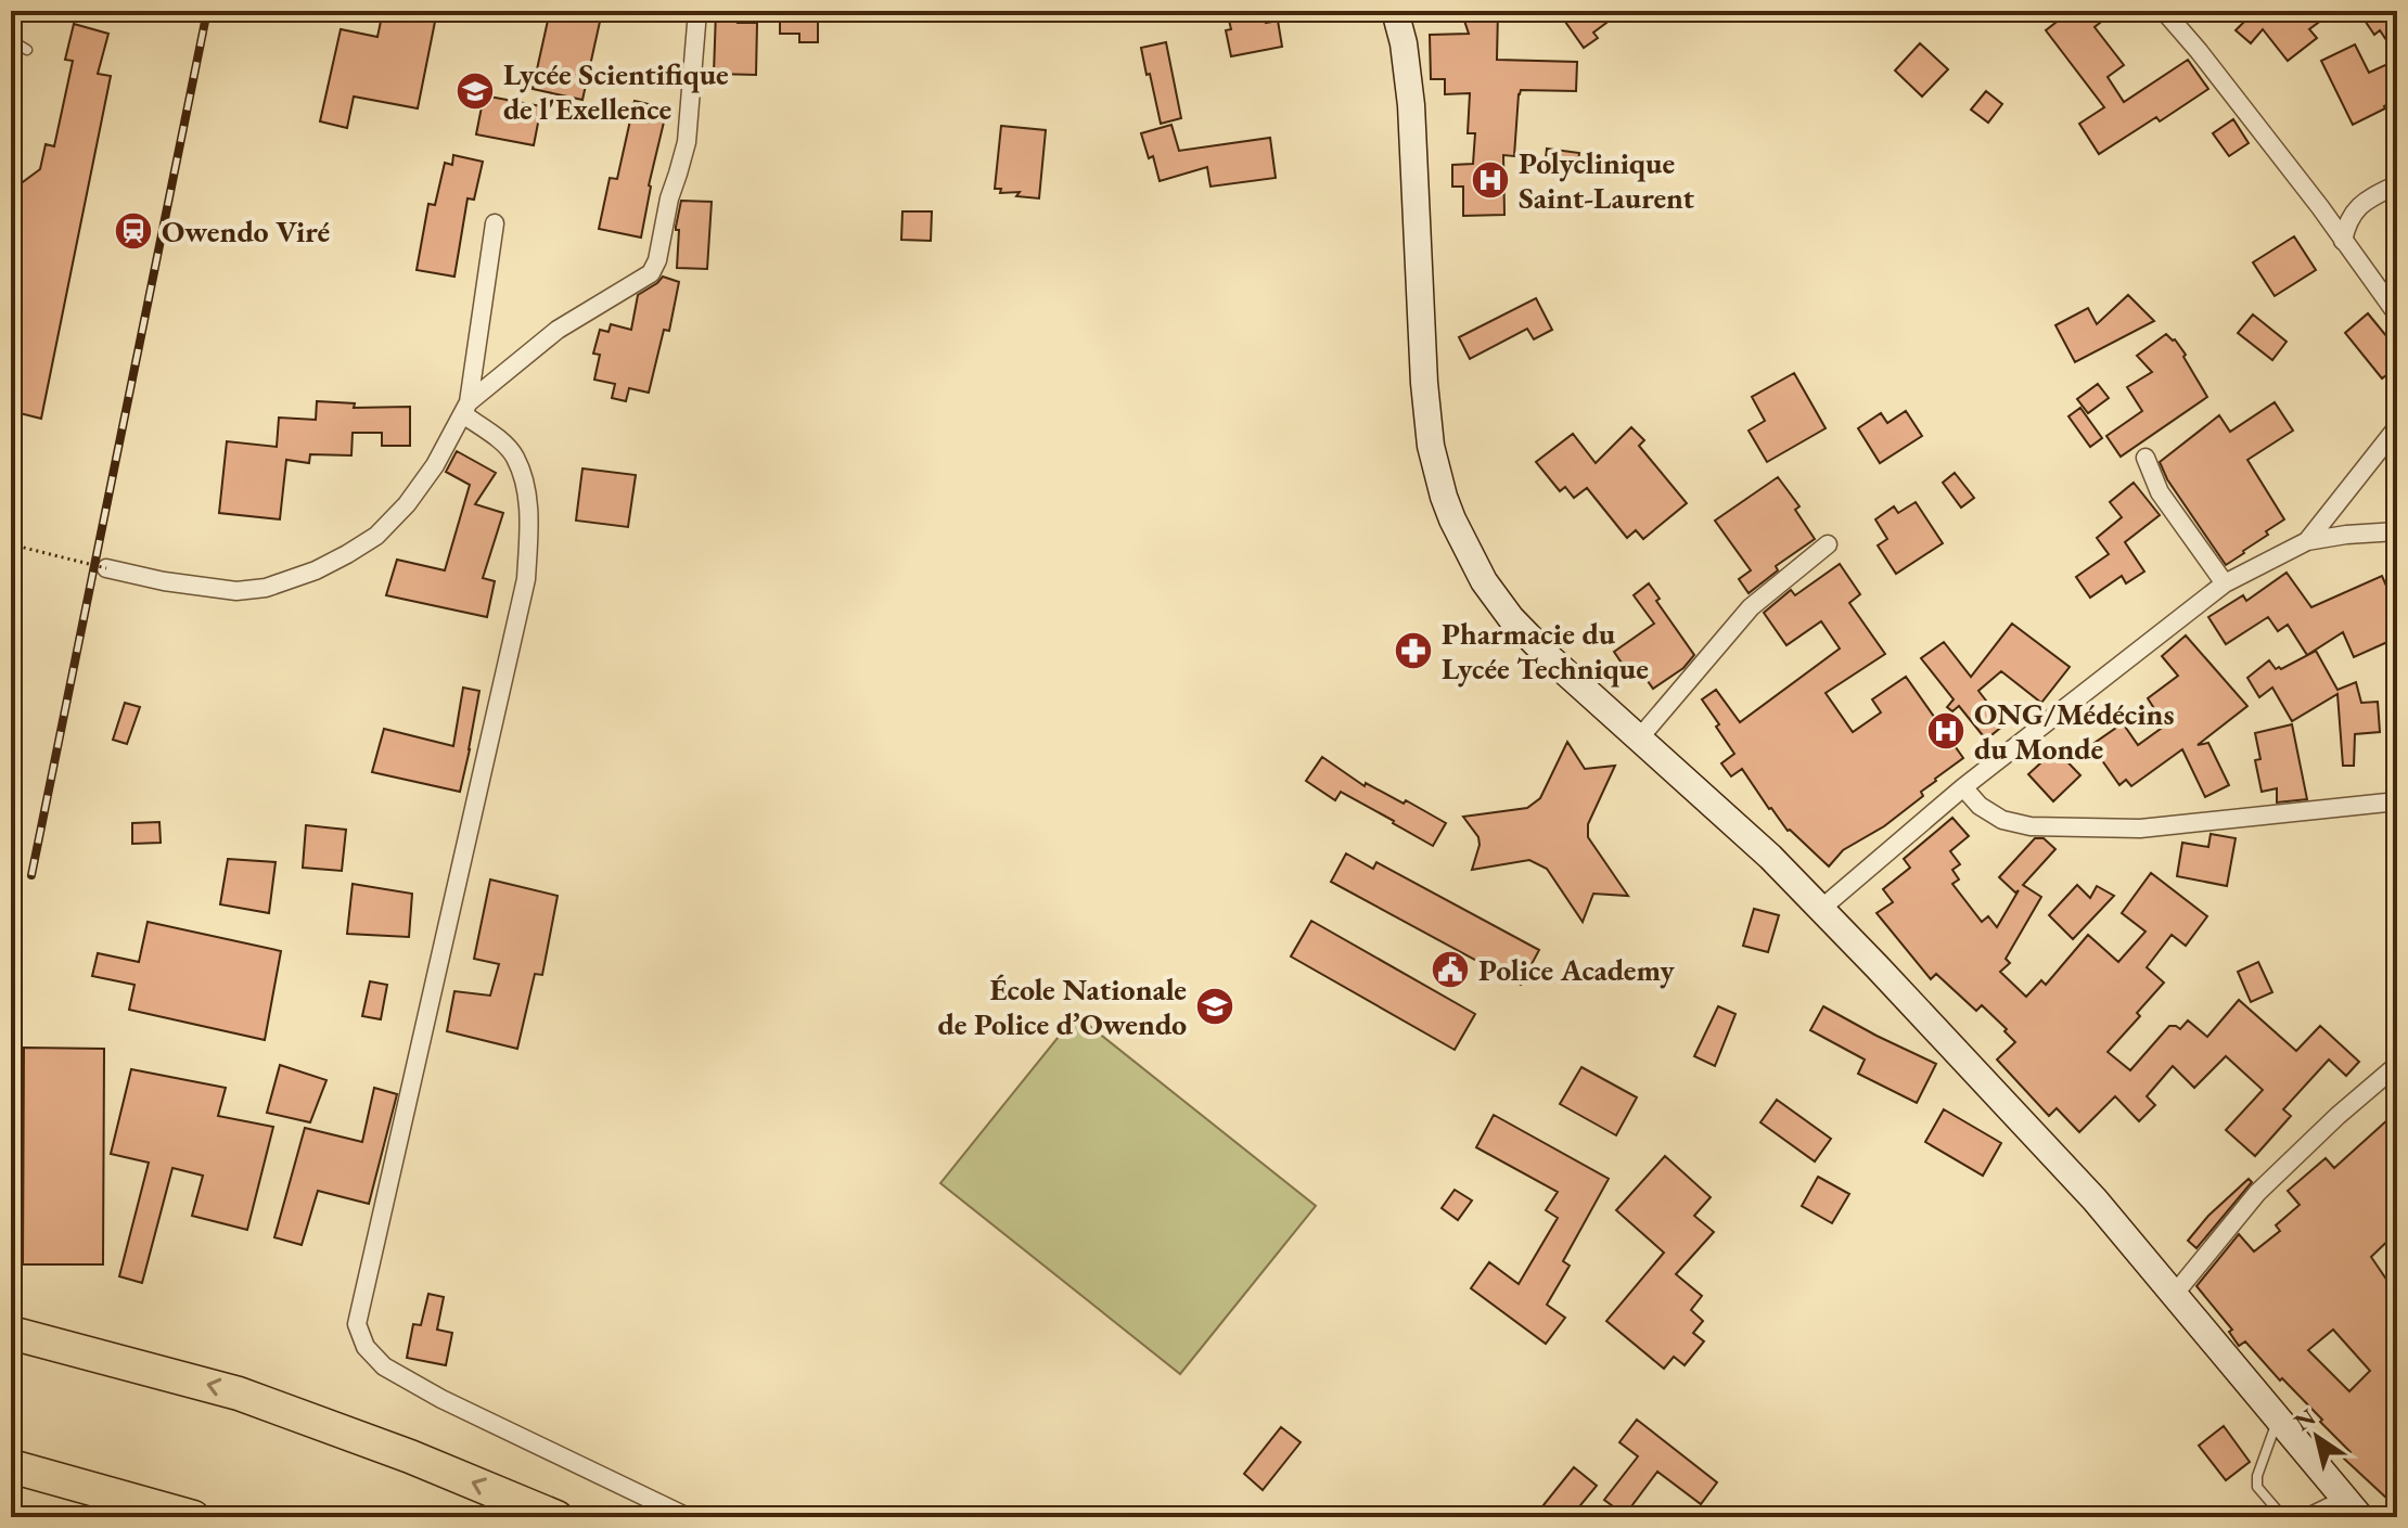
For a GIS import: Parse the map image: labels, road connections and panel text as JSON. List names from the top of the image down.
{
  "places": {
    "school or university": ["Lycée Scientifique de l'Exellence", "École Nationale de Police d’Owendo"],
    "hospital": ["Polyclinique Saint-Laurent", "ONG/Médécins du Monde"],
    "station": ["Owendo Viré"],
    "pharmacy": ["Pharmacie du Lycée Technique"],
    "public building": ["Police Academy"]
  },
  "north": "top left"
}
